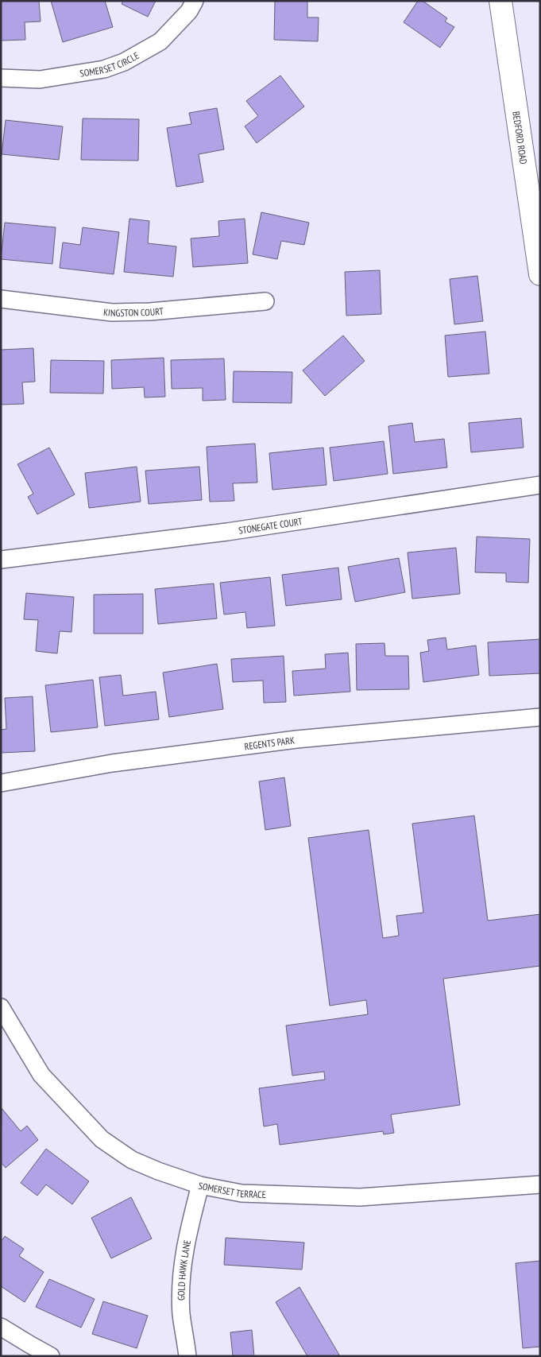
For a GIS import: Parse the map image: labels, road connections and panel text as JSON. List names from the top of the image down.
{
  "streets": {
    "main road": ["BEDFORD ROAD"],
    "street": [
      "SOMERSET CIRCLE",
      "KINGSTON COURT",
      "STONEGATE COURT",
      "REGENTS PARK",
      "SOMERSET TERRACE",
      "GOLD HAWK LANE"
    ]
  },
  "crossings": [
    ["SOMERSET TERRACE", "GOLD HAWK LANE"]
  ]
}
